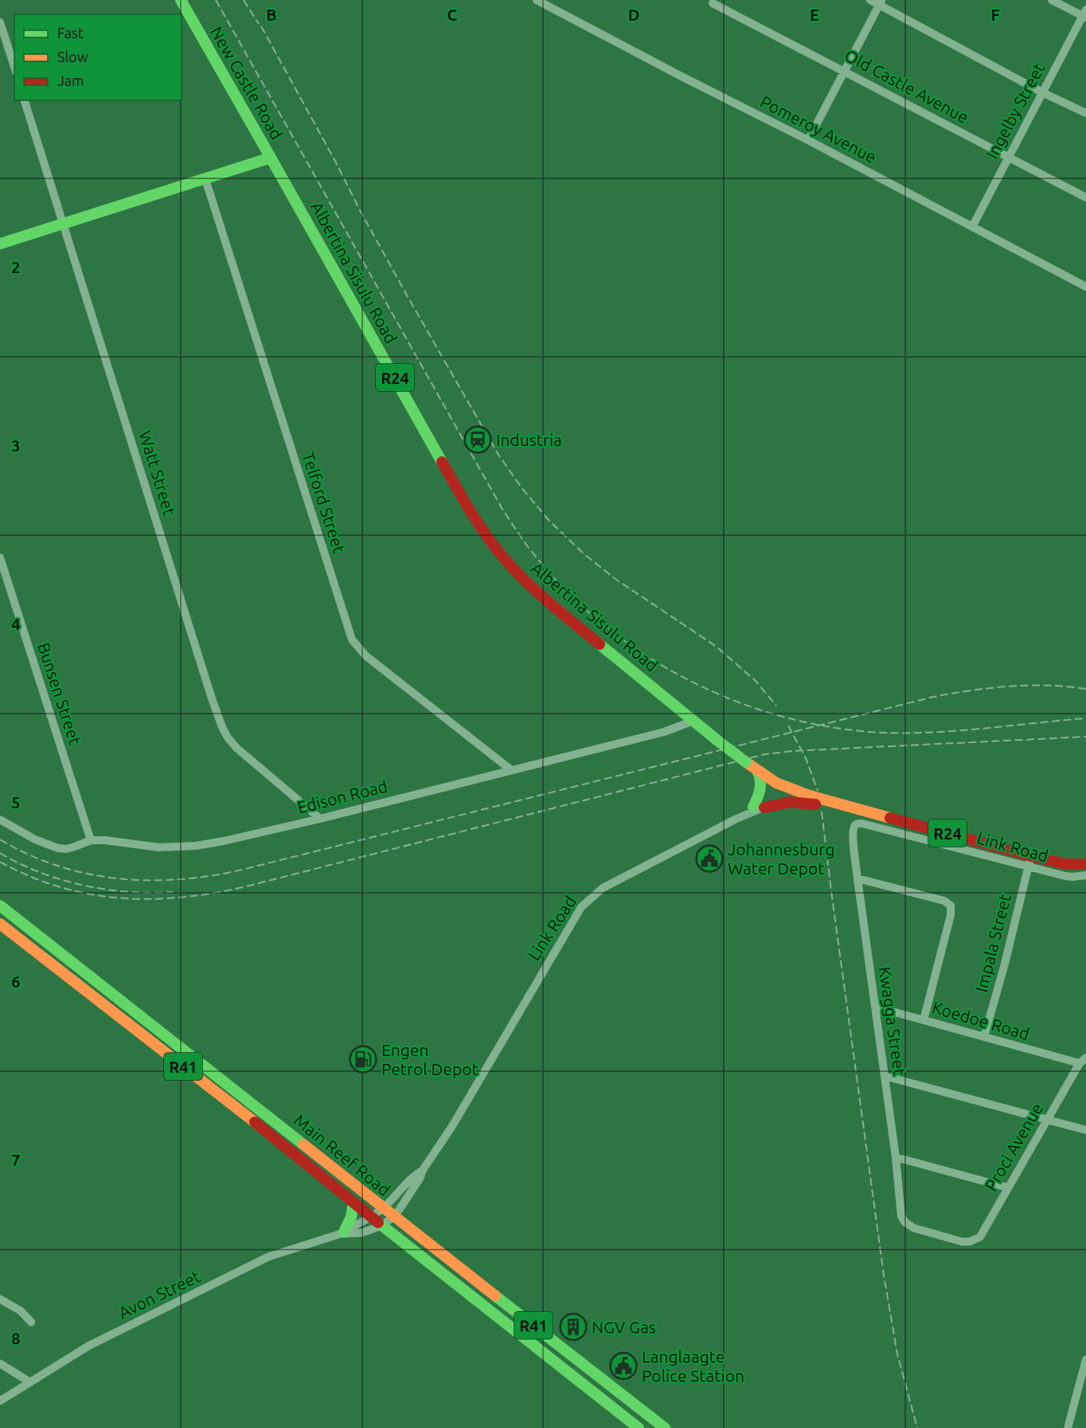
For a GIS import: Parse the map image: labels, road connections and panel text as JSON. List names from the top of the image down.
{
  "streets": {
    "main road": [
      "New Castle Road",
      "Albertina Sisulu Road",
      "R24",
      "R41",
      "Main Reef Road"
    ],
    "street": [
      "Old Castle Avenue",
      "Ingelby Street",
      "Pomeroy Avenue",
      "Watt Street",
      "Telford Street",
      "Bunsen Street",
      "Edison Road",
      "Link Road",
      "Impala Street",
      "Koedoe Road",
      "Kwagga Street",
      "Proci Avenue",
      "Avon Street"
    ]
  },
  "crossings": [
    ["New Castle Road", "Albertina Sisulu Road"],
    ["Old Castle Avenue", "Ingelby Street"],
    ["Ingelby Street", "Pomeroy Avenue"],
    ["Albertina Sisulu Road", "Edison Road"],
    ["Albertina Sisulu Road", "Link Road"],
    ["Albertina Sisulu Road", "Impala Street"],
    ["Watt Street", "Edison Road"],
    ["Telford Street", "Edison Road"],
    ["Bunsen Street", "Edison Road"],
    ["Link Road", "Impala Street"],
    ["Link Road", "Kwagga Street"],
    ["Link Road", "Main Reef Road"],
    ["Link Road", "Avon Street"],
    ["Impala Street", "Koedoe Road"],
    ["Koedoe Road", "Kwagga Street"],
    ["Koedoe Road", "Proci Avenue"],
    ["Kwagga Street", "Proci Avenue"],
    ["Main Reef Road", "Avon Street"]
  ],
  "places": {
    "station": ["Industria"],
    "public building": ["Johannesburg Water Depot", "Langlaagte Police Station"],
    "fuel station": ["Engen Petrol Depot"],
    "building": ["NGV Gas"]
  },
  "legend": ["Fast", "Slow", "Jam"],
  "grid": {
    "columns": [
      "B",
      "C",
      "D",
      "E",
      "F"
    ],
    "rows": [
      "2",
      "3",
      "4",
      "5",
      "6",
      "7",
      "8"
    ]
  }
}
